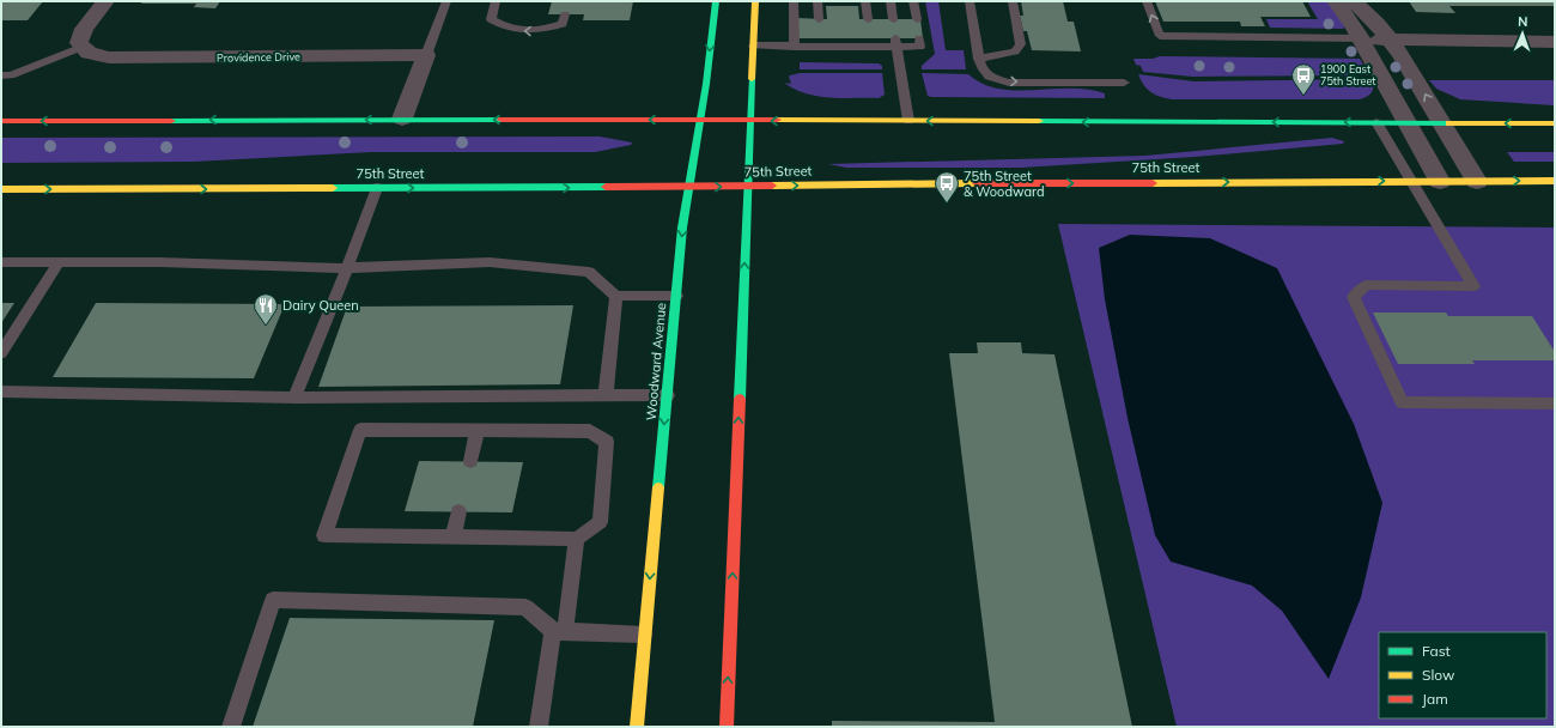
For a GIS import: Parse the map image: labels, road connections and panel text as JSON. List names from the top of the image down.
{
  "streets": {
    "main road": ["75th Street", "Woodward Avenue"],
    "street": ["Providence Drive"]
  },
  "crossings": [
    ["75th Street", "Woodward Avenue"]
  ],
  "places": {
    "bus stop": ["1900 East 75th Street", "75th Street & Woodward"],
    "restaurant": ["Dairy Queen"]
  },
  "legend": ["Fast", "Slow", "Jam"],
  "north": "top"
}
